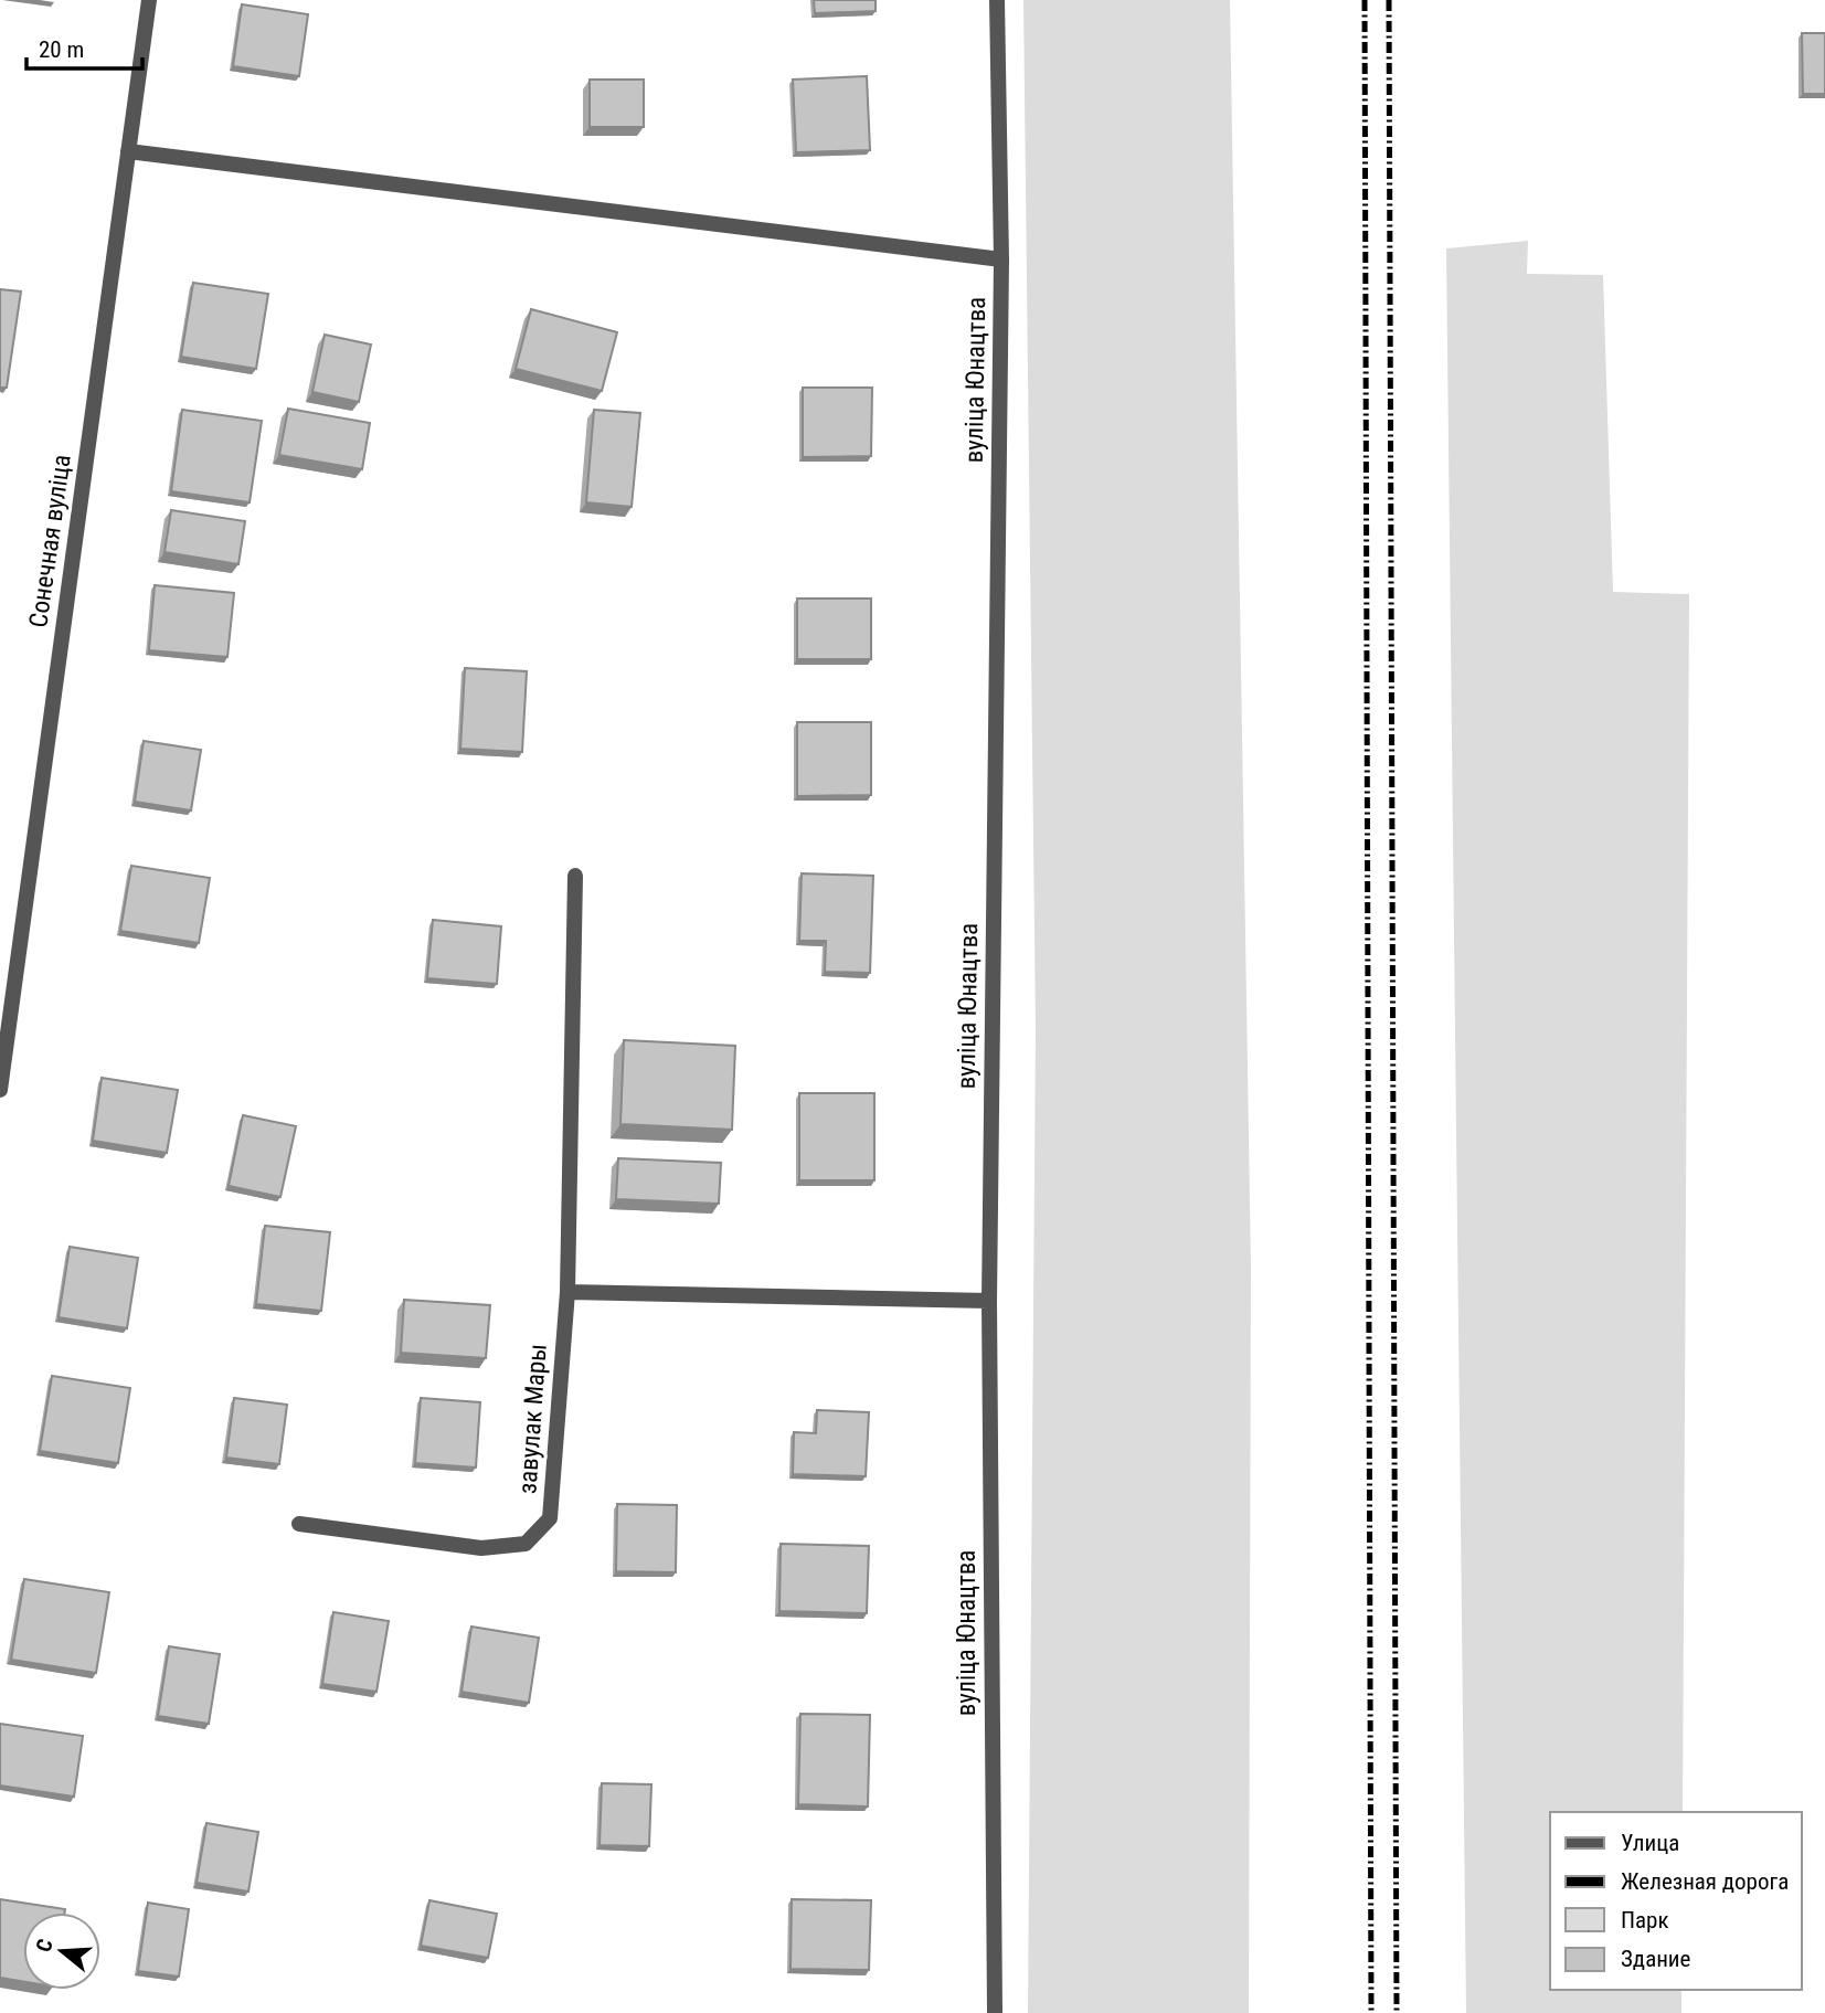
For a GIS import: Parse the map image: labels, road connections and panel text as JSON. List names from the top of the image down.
{
  "streets": {
    "street": ["вуліца Юнацтва", "Сонечная вуліца", "завулак Мары"]
  },
  "legend": [
    "Улица",
    "Железная дорога",
    "Парк",
    "Здание"
  ],
  "scale_bar": "20 m",
  "north": "left"
}
